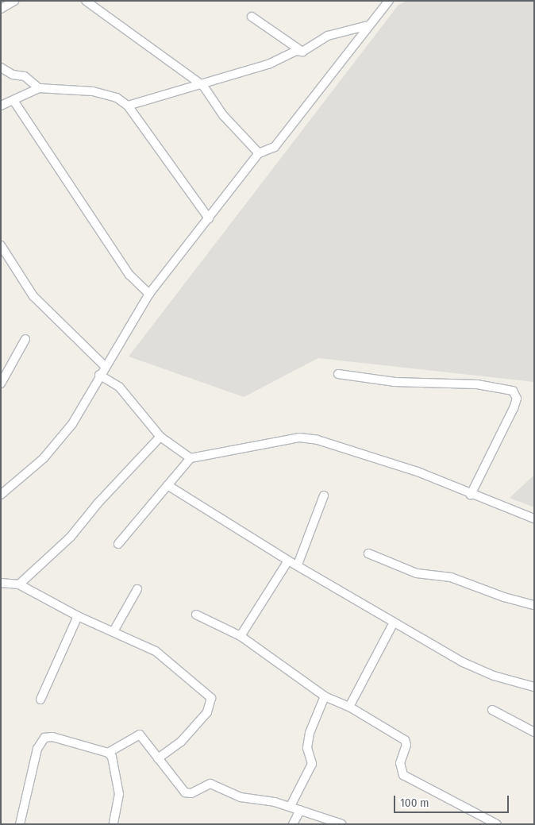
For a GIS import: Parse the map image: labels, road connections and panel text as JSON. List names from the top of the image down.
{
  "scale_bar": "100 m"
}
